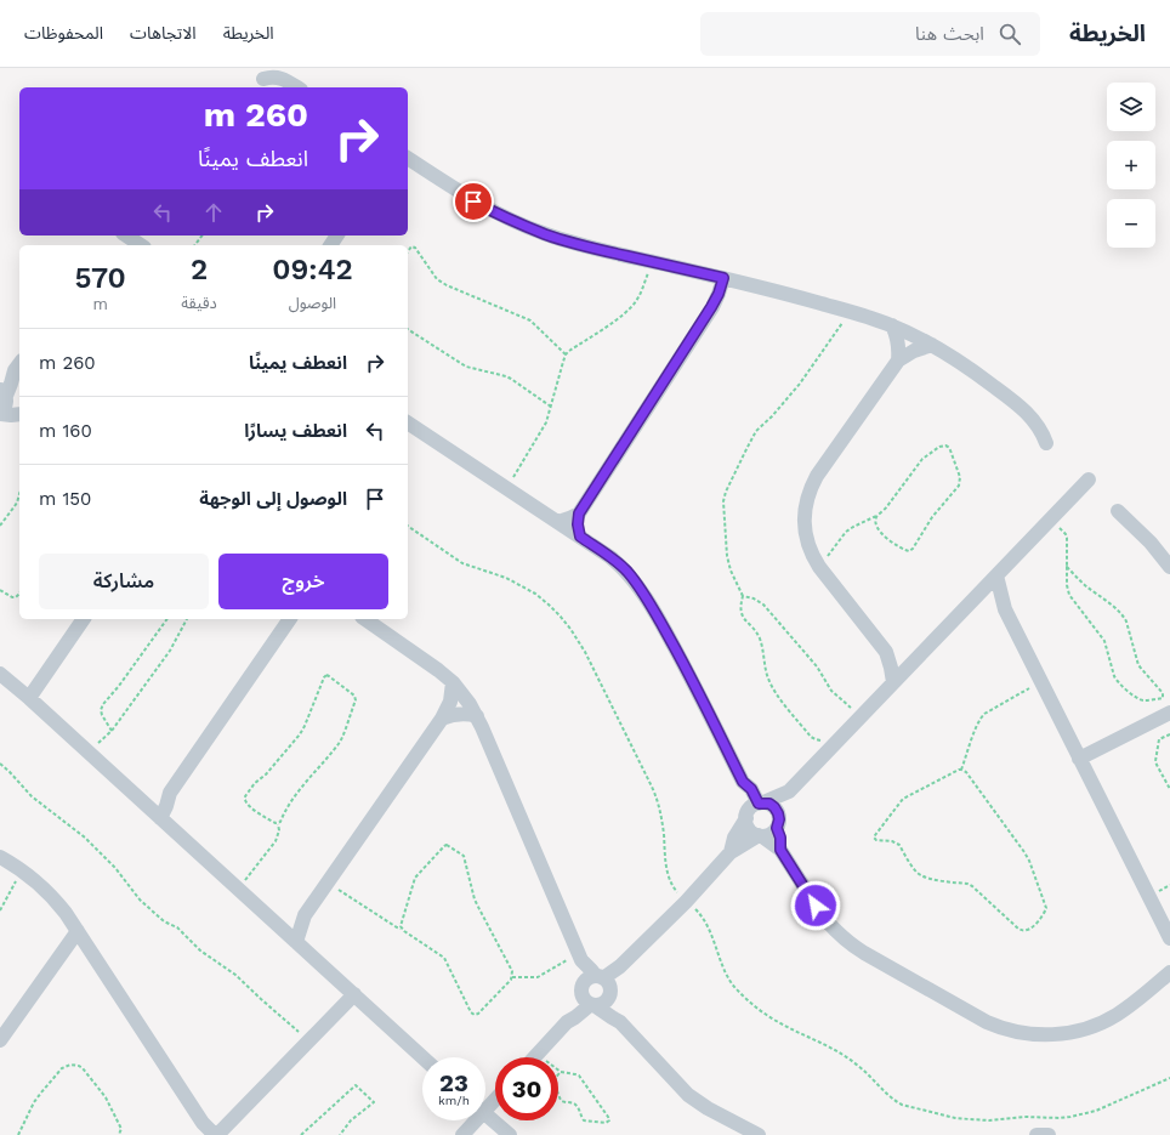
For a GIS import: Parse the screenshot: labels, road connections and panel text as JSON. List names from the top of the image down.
{
  "page": {
    "header": "الخريطة",
    "search": "ابحث هنا",
    "nav": ["الخريطة", "الاتجاهات", "المحفوظات"],
    "map_buttons": ["+", "−"],
    "turn": ["260 m", "انعطف يمينًا"],
    "eta": [
      "09:42",
      "الوصول",
      "2",
      "دقيقة",
      "570",
      "m"
    ],
    "list": [
      {
        "name": "انعطف يمينًا",
        "value": "260 m"
      },
      {
        "name": "انعطف يسارًا",
        "value": "160 m"
      },
      {
        "name": "الوصول إلى الوجهة",
        "value": "150 m"
      }
    ],
    "buttons": ["خروج", "مشاركة"],
    "speed": "23 km/h",
    "limit": "30"
  }
}
